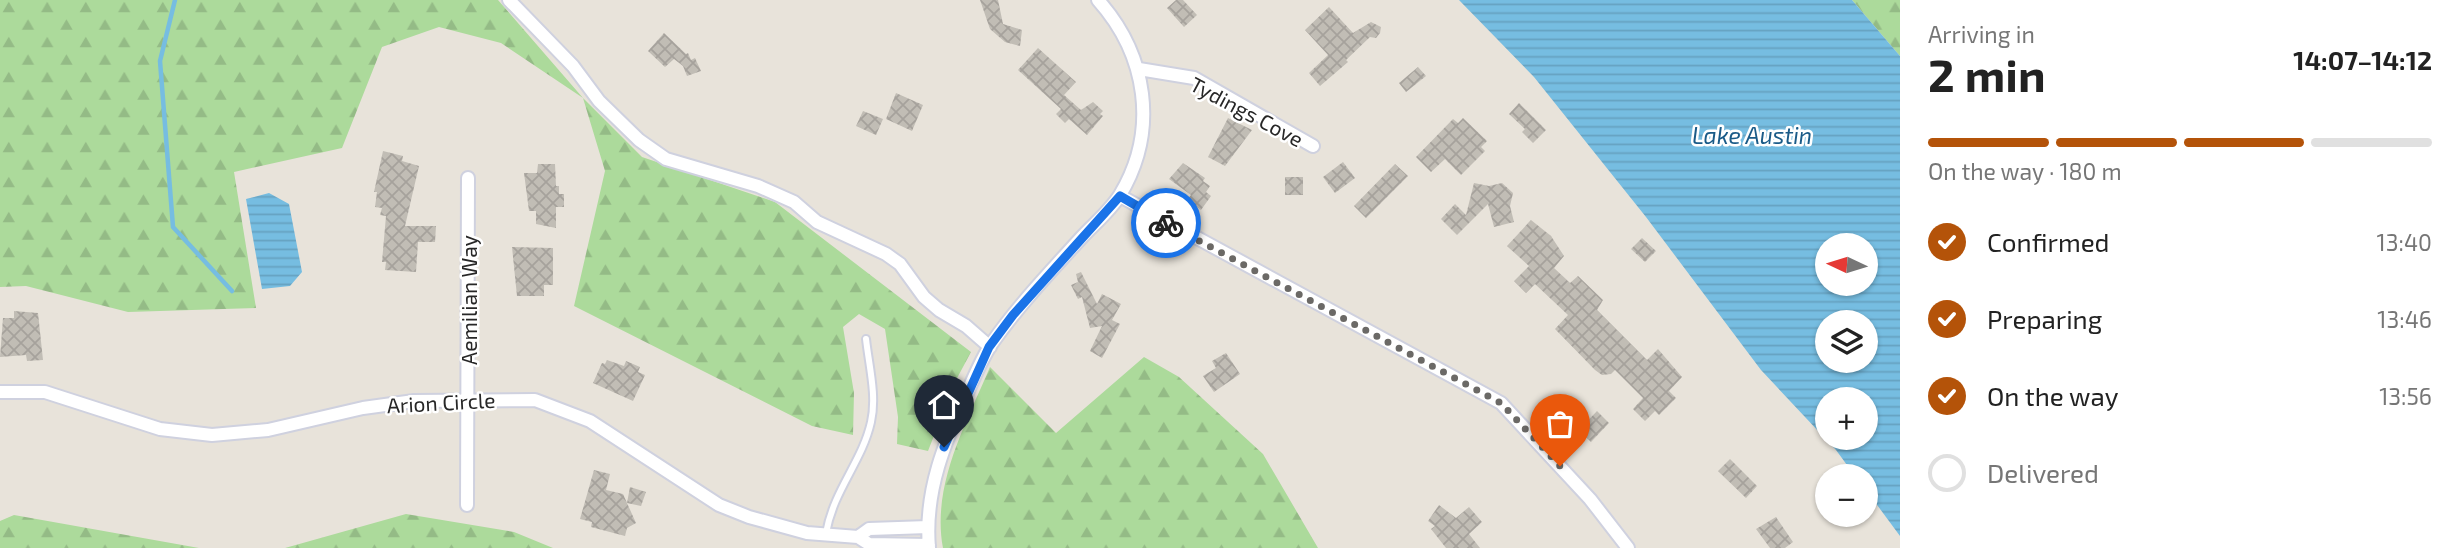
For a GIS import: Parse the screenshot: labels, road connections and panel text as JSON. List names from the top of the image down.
{
  "streets": {
    "street": ["Tydings Cove", "Aemilian Way", "Arion Circle"]
  },
  "crossings": [
    ["Aemilian Way", "Arion Circle"]
  ],
  "water": ["Lake Austin"],
  "north": "left",
  "page": {
    "heading": ["2 min", "Arriving in", "14:07–14:12"],
    "bar": "On the way · 180 m",
    "list": [
      ["Confirmed", "13:40"],
      ["Preparing", "13:46"],
      ["On the way", "13:56"],
      "Delivered"
    ],
    "map_buttons": ["+", "−"]
  }
}
